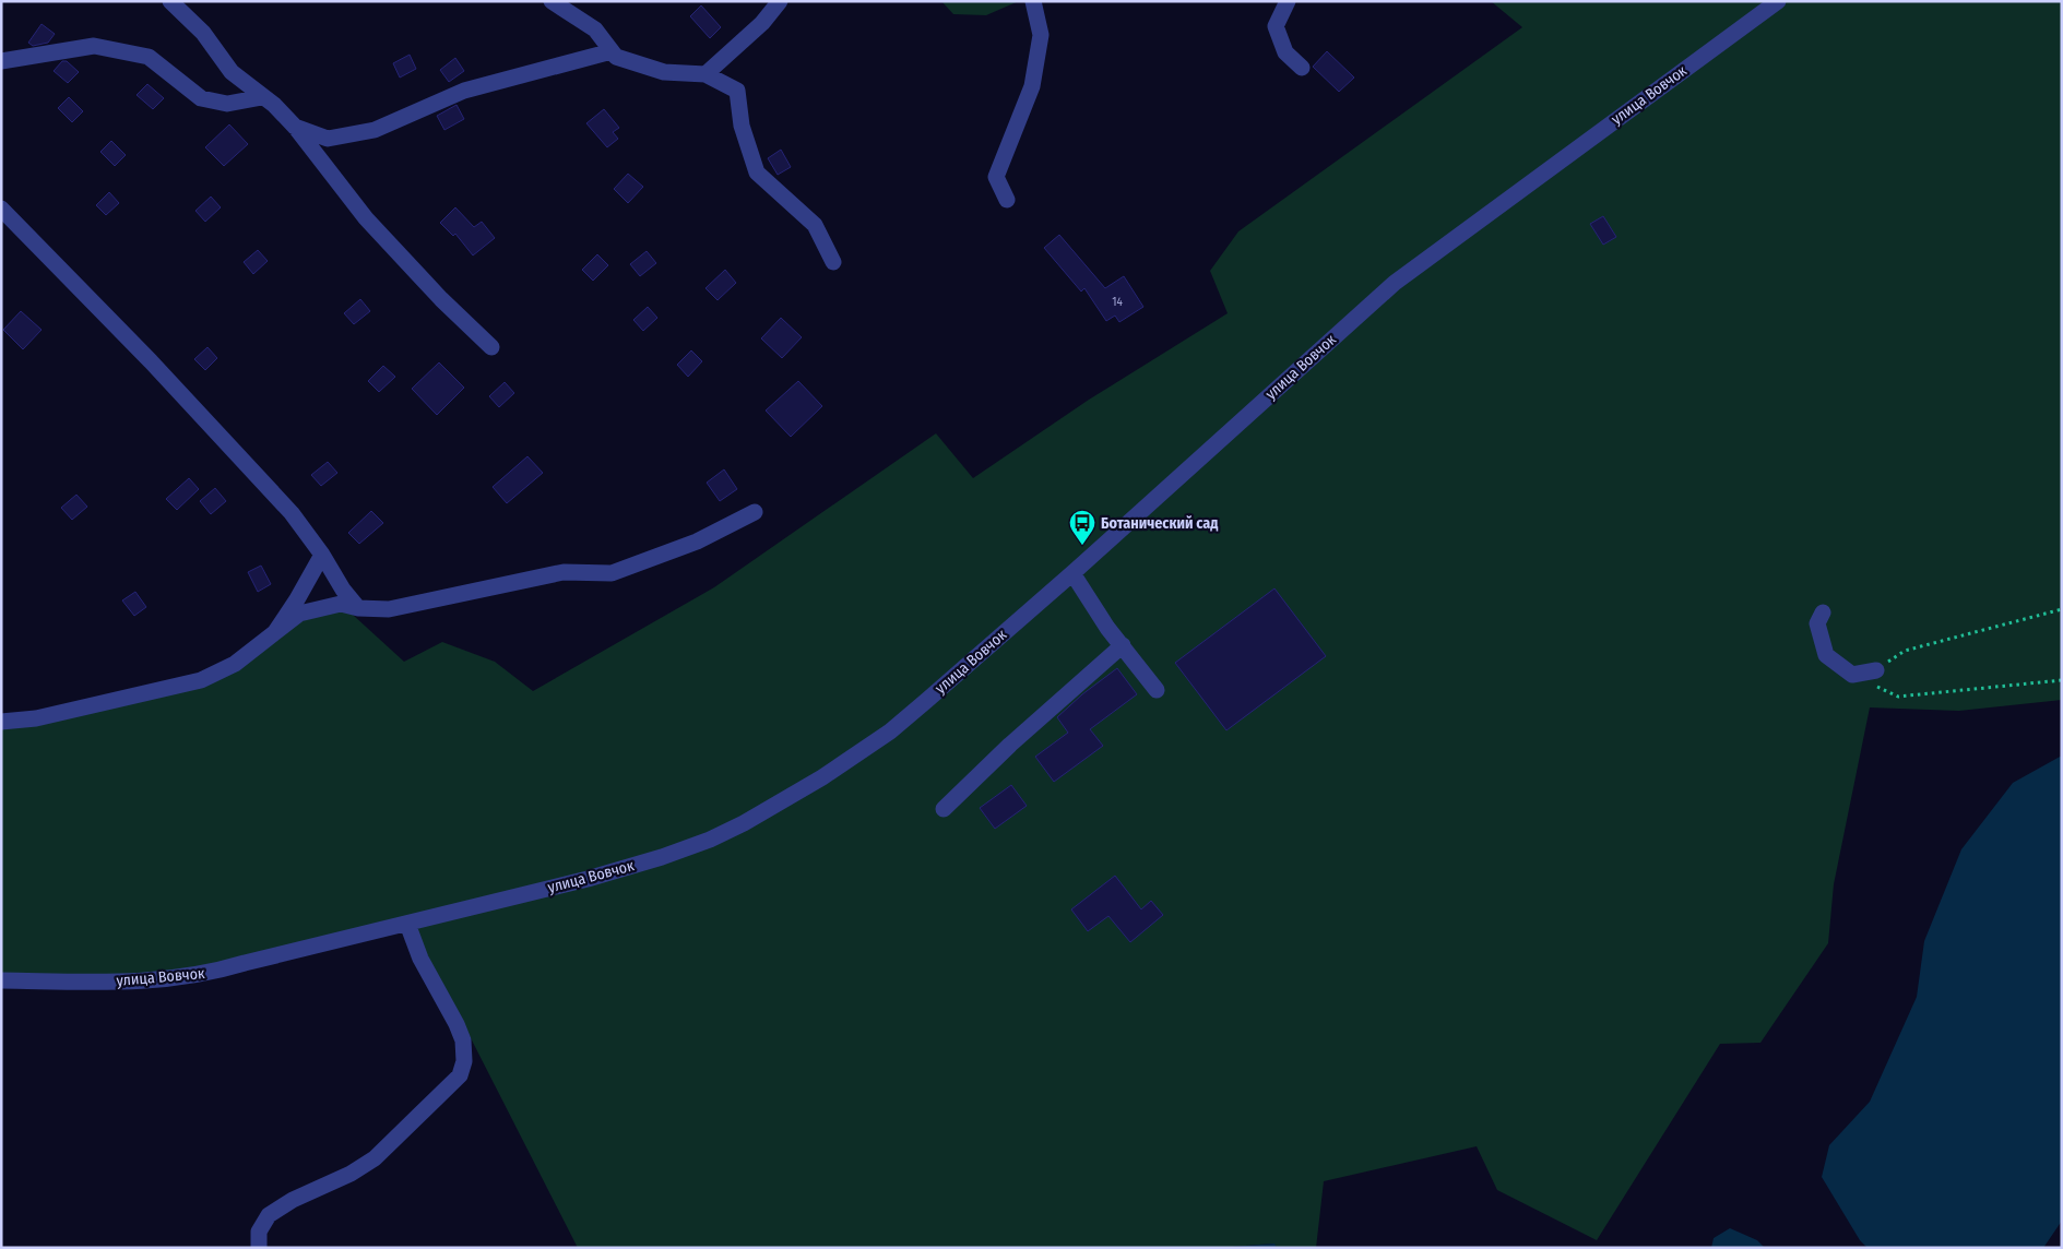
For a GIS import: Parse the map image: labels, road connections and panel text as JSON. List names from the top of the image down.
{
  "streets": {
    "street": ["улица Вовчок"]
  },
  "places": {
    "bus stop": ["Ботанический сад"]
  },
  "house_numbers": ["14"]
}
